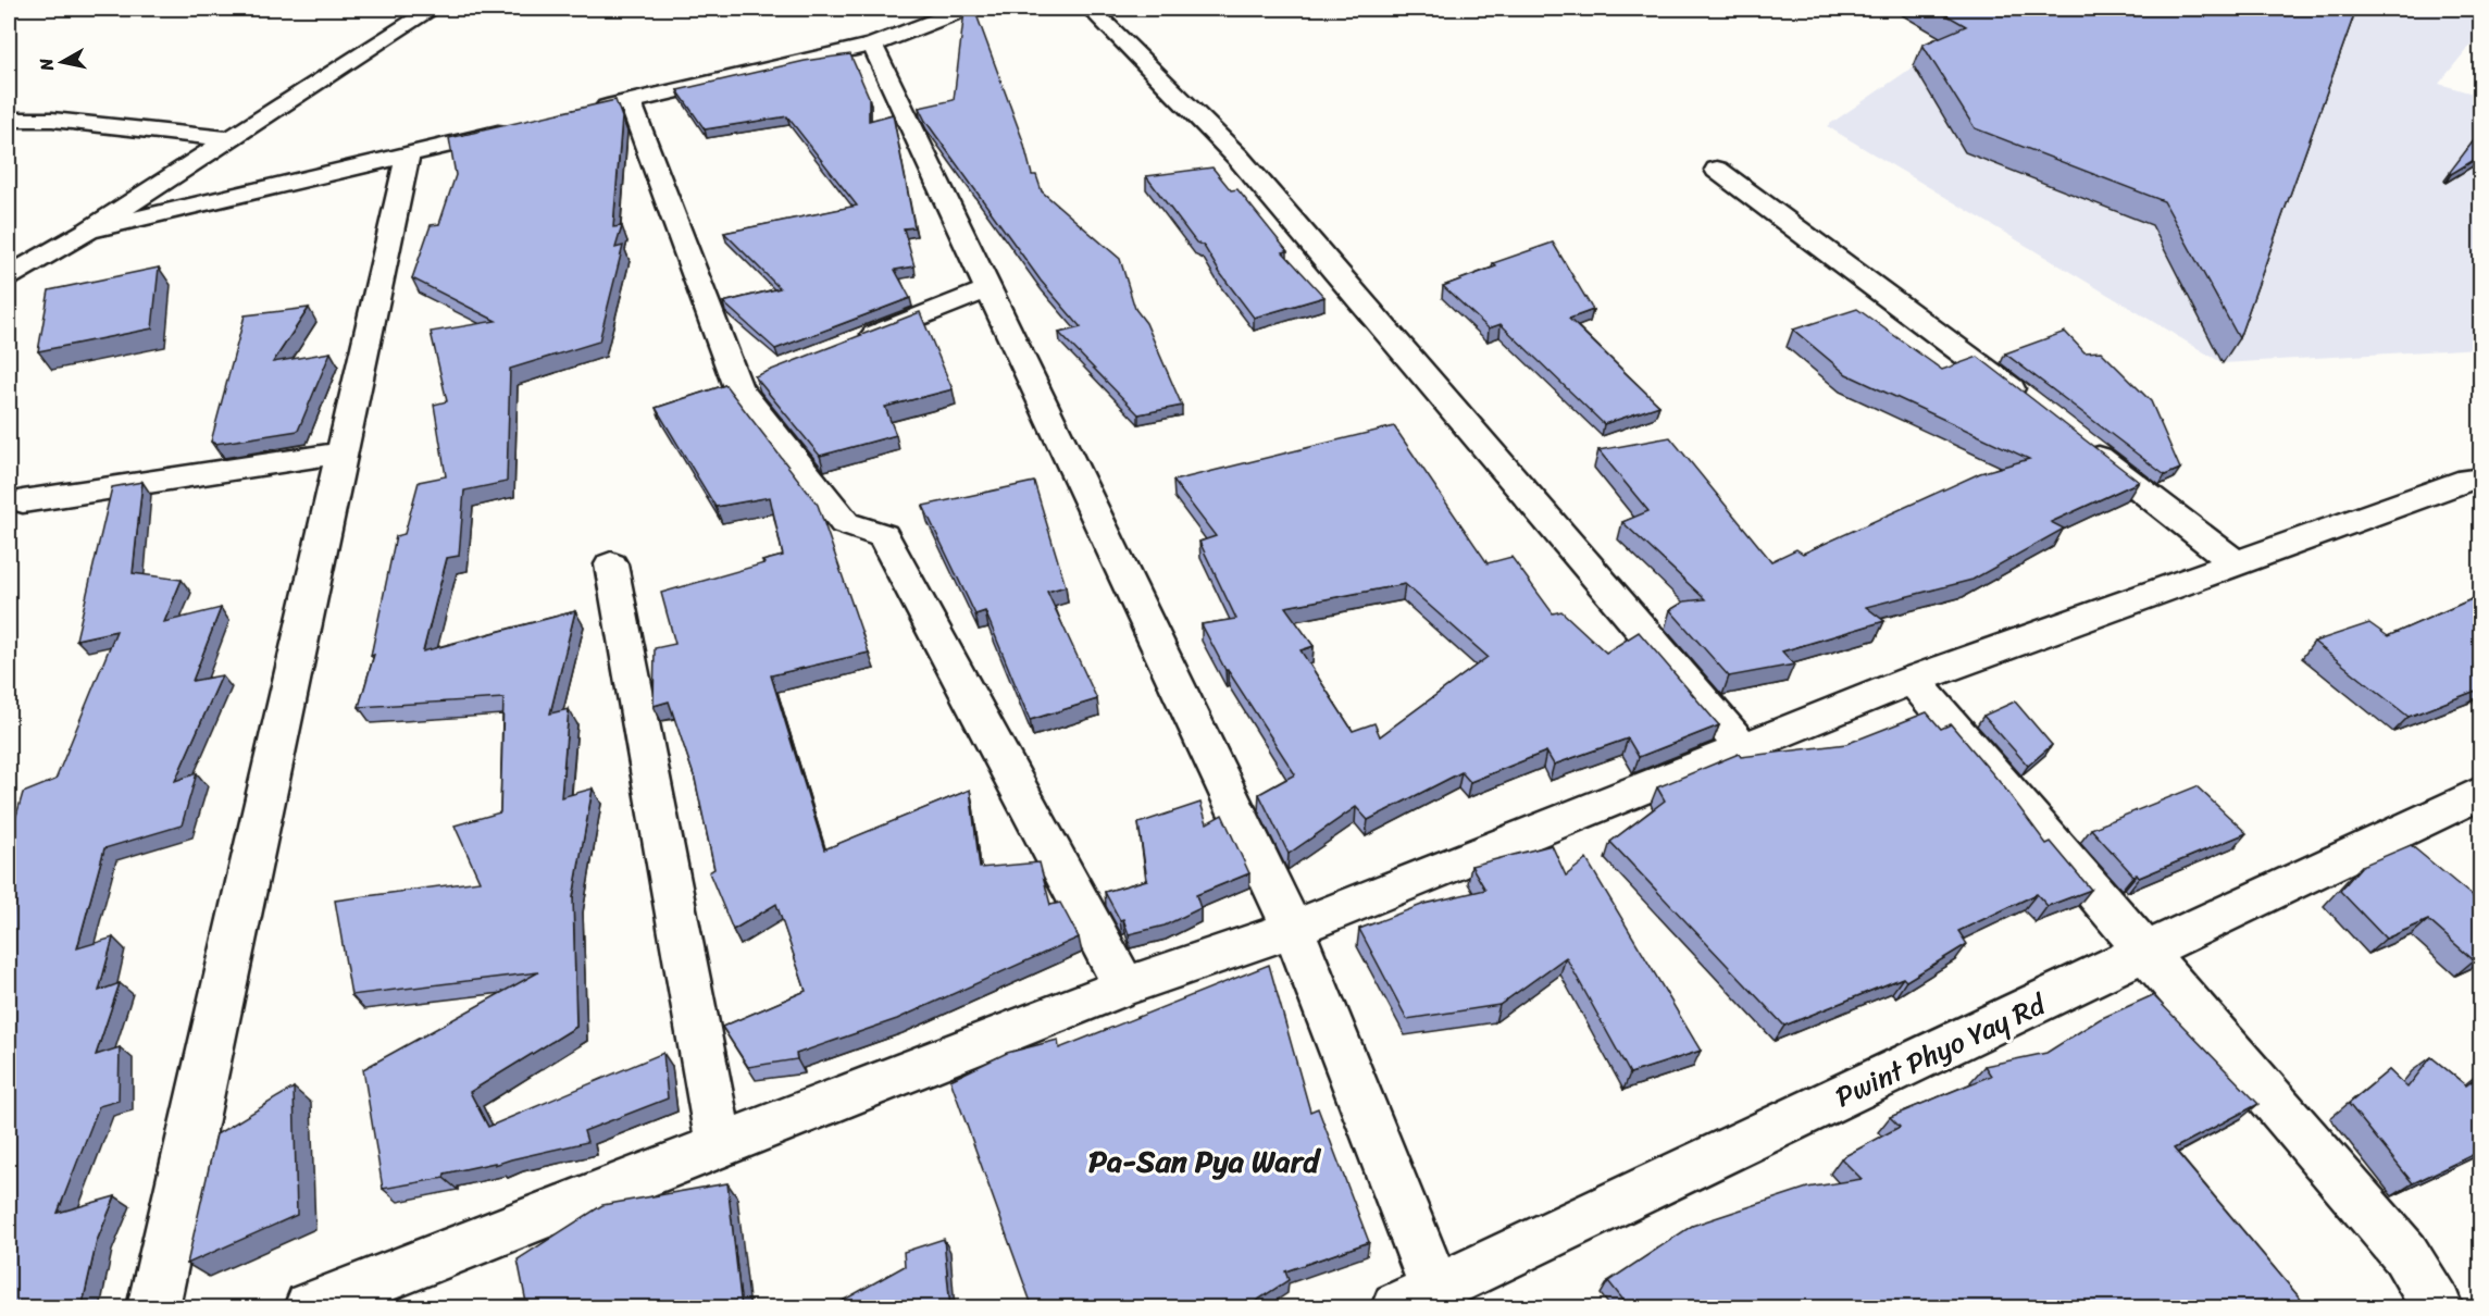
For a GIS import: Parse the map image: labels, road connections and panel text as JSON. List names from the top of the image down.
{
  "streets": {
    "street": ["Pwint Phyo Yay Rd"]
  },
  "districts": ["Pa-San Pya Ward"],
  "north": "left"
}
